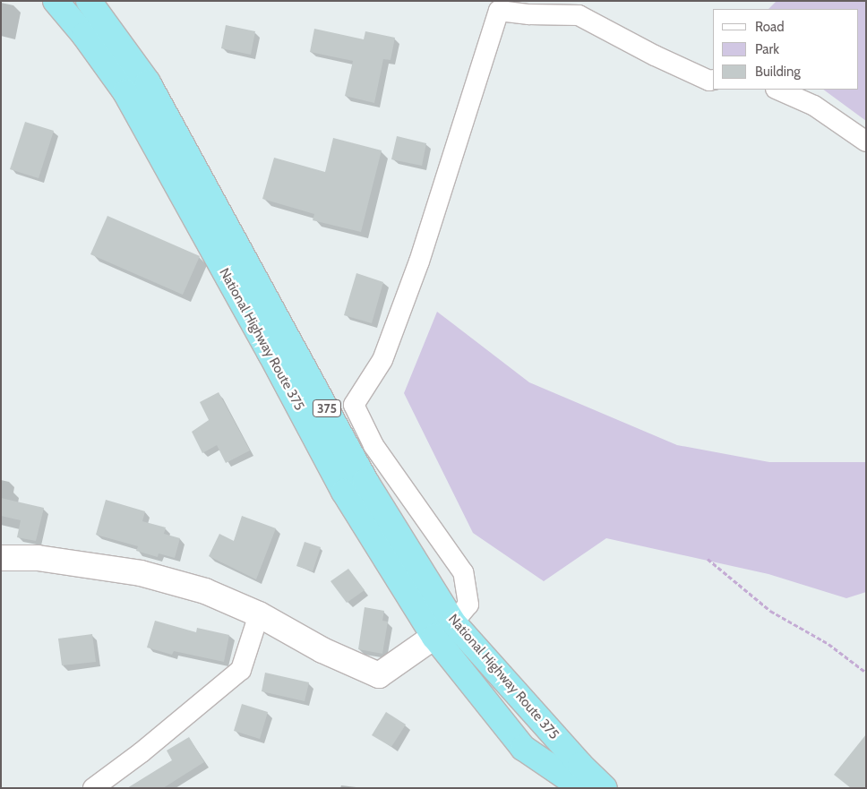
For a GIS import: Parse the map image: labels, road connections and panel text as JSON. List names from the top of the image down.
{
  "streets": {
    "highway": ["National Highway Route 375", "375"]
  },
  "legend": ["Road", "Park", "Building"]
}
